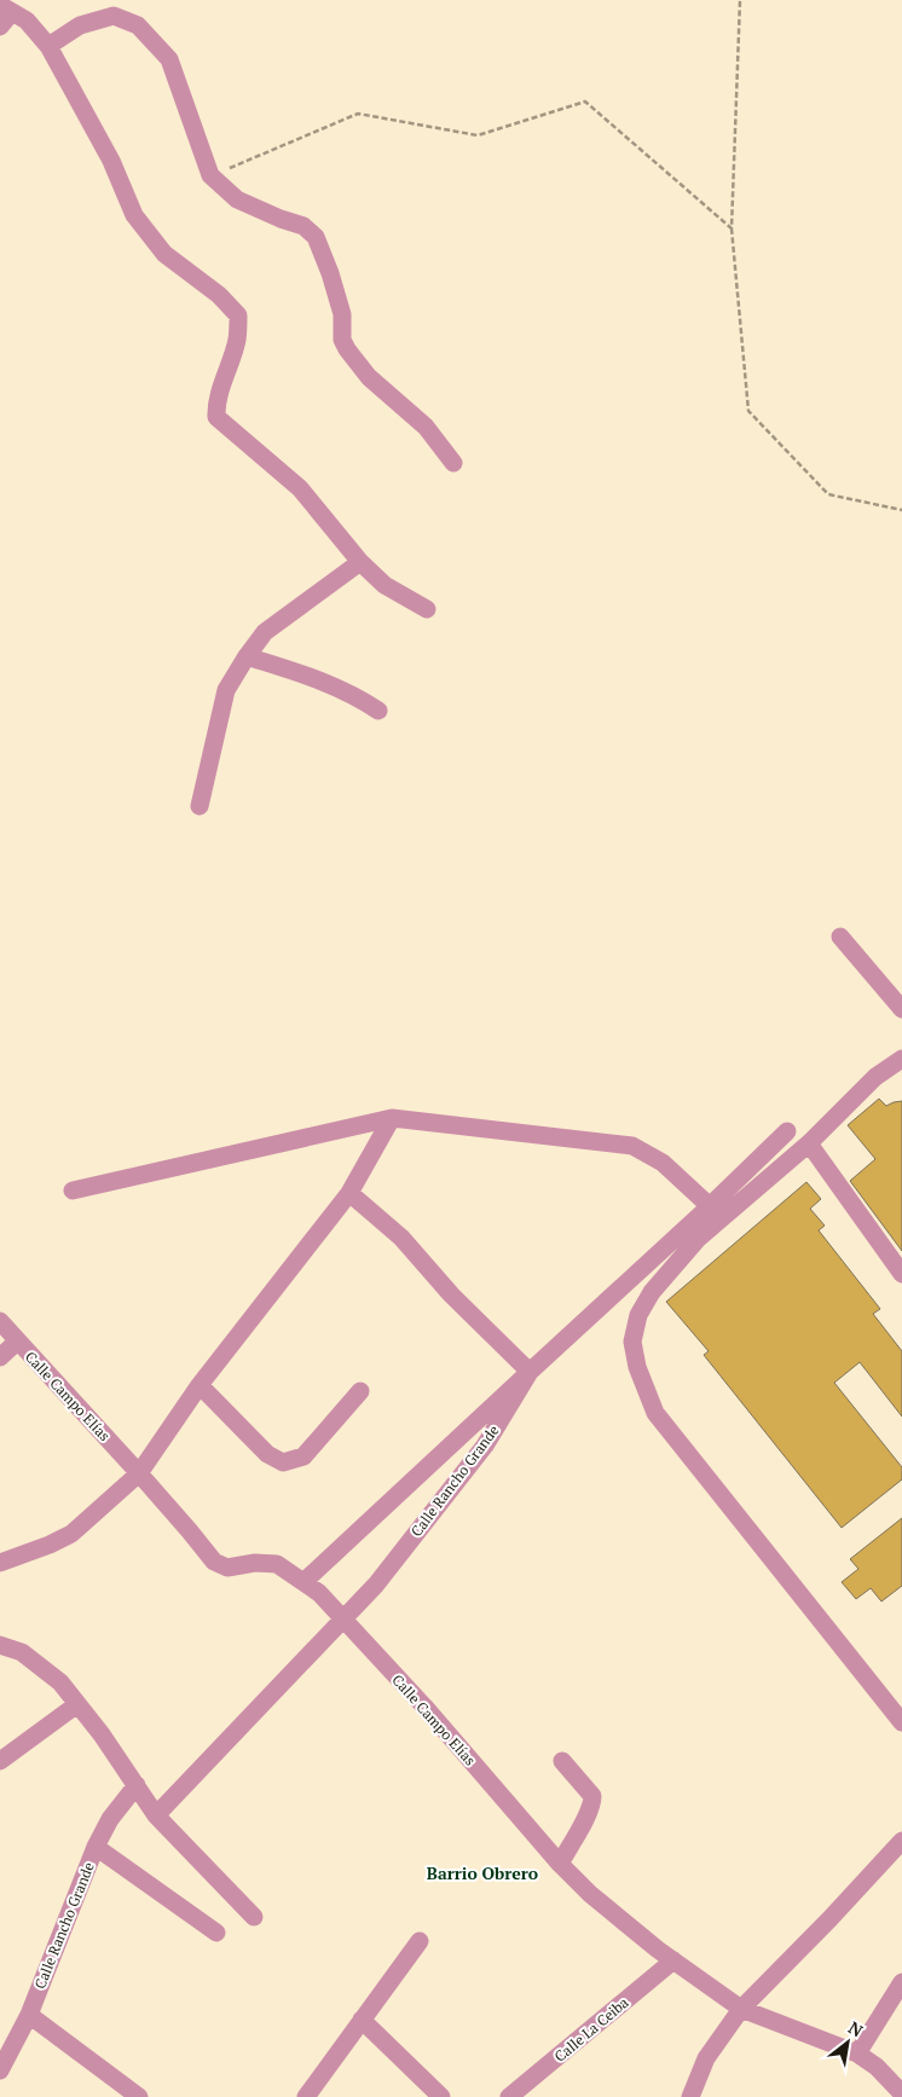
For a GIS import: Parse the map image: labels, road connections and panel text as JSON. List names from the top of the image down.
{
  "streets": {
    "street": ["Calle Campo Elías", "Calle Rancho Grande", "Calle La Ceiba"]
  },
  "crossings": [
    ["Calle Campo Elías", "Calle Rancho Grande"],
    ["Calle Campo Elías", "Calle La Ceiba"]
  ],
  "districts": ["Barrio Obrero"],
  "north": "top right"
}
